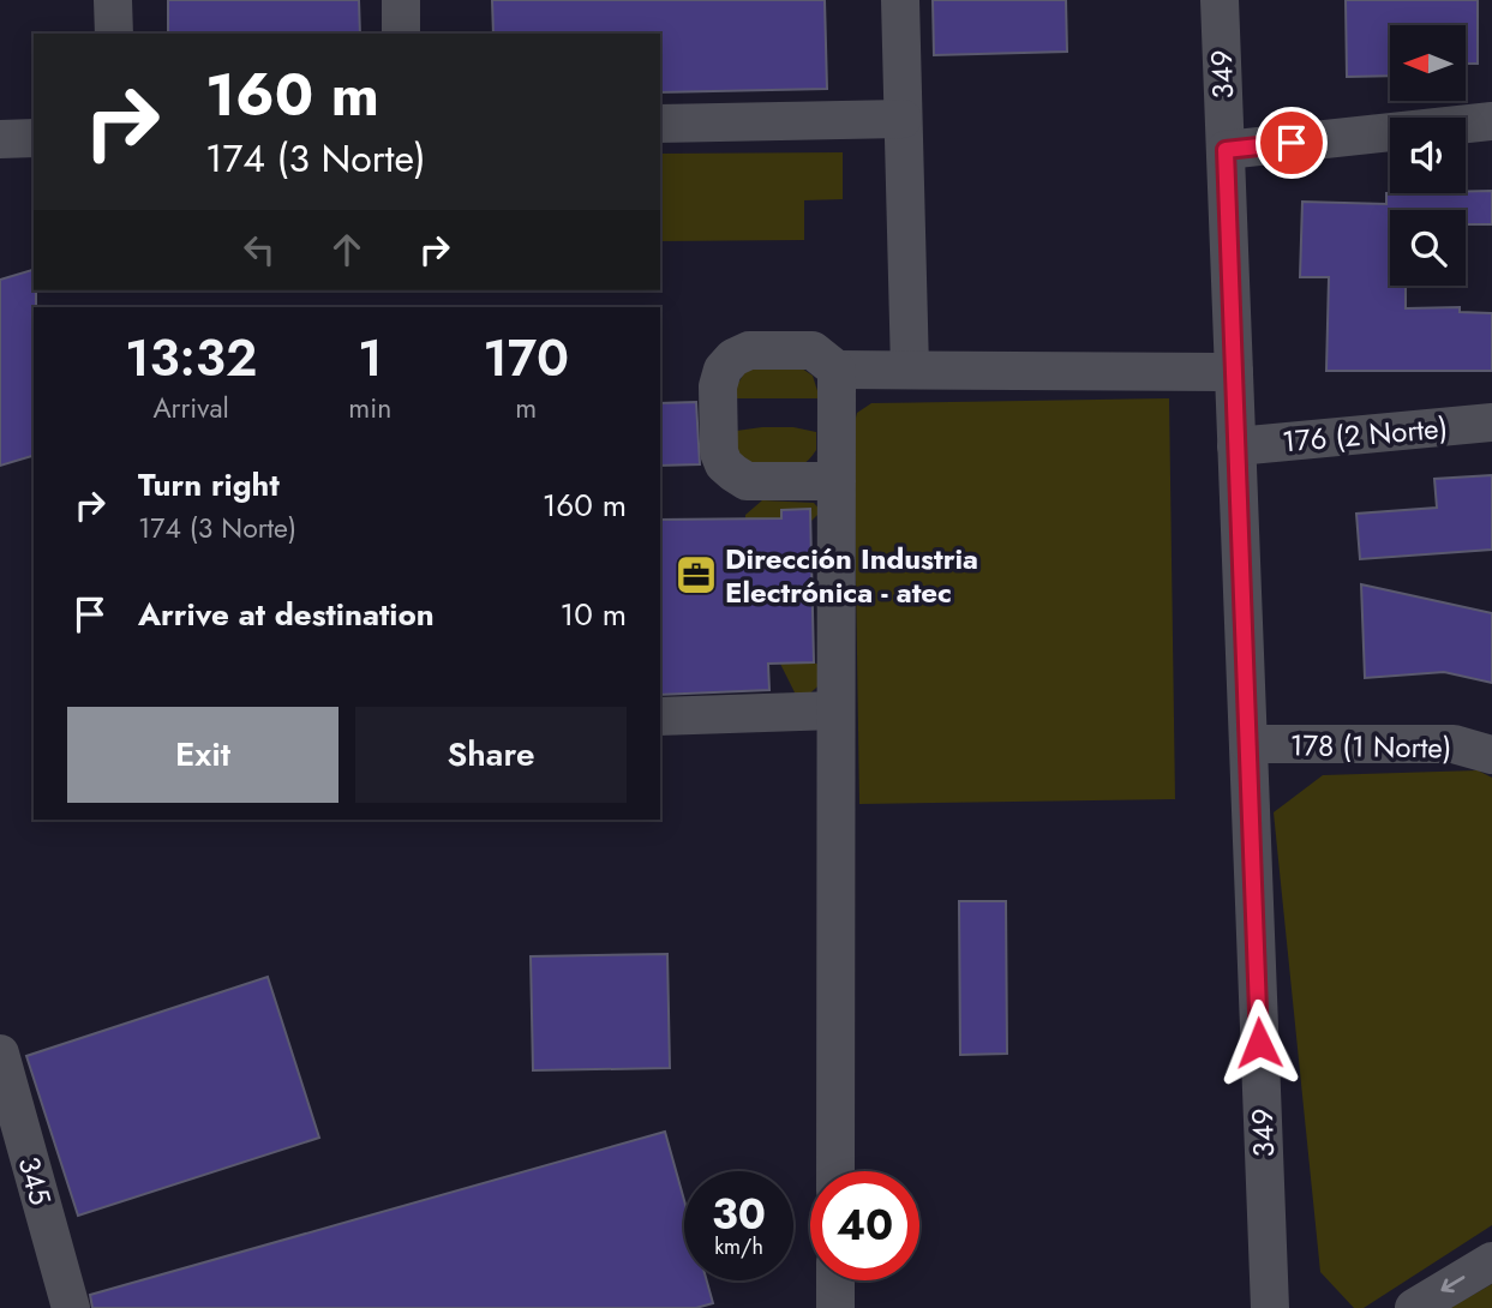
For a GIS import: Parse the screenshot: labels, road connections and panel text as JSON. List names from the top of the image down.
{
  "streets": {
    "street": [
      "349",
      "176 (2 Norte)",
      "178 (1 Norte)",
      "345"
    ]
  },
  "crossings": [
    ["349", "176 (2 Norte)"],
    ["349", "178 (1 Norte)"]
  ],
  "places": {
    "office": ["Dirección Industria Electrónica - atec"]
  },
  "north": "left",
  "page": {
    "turn": ["160 m", "174 (3 Norte)"],
    "eta": [
      "13:32",
      "Arrival",
      "1",
      "min",
      "170",
      "m"
    ],
    "list": [
      {
        "name": "Turn right",
        "note": "174 (3 Norte)",
        "value": "160 m"
      },
      {
        "name": "Arrive at destination",
        "value": "10 m"
      }
    ],
    "buttons": ["Exit", "Share"],
    "speed": "30 km/h",
    "limit": "40"
  }
}
